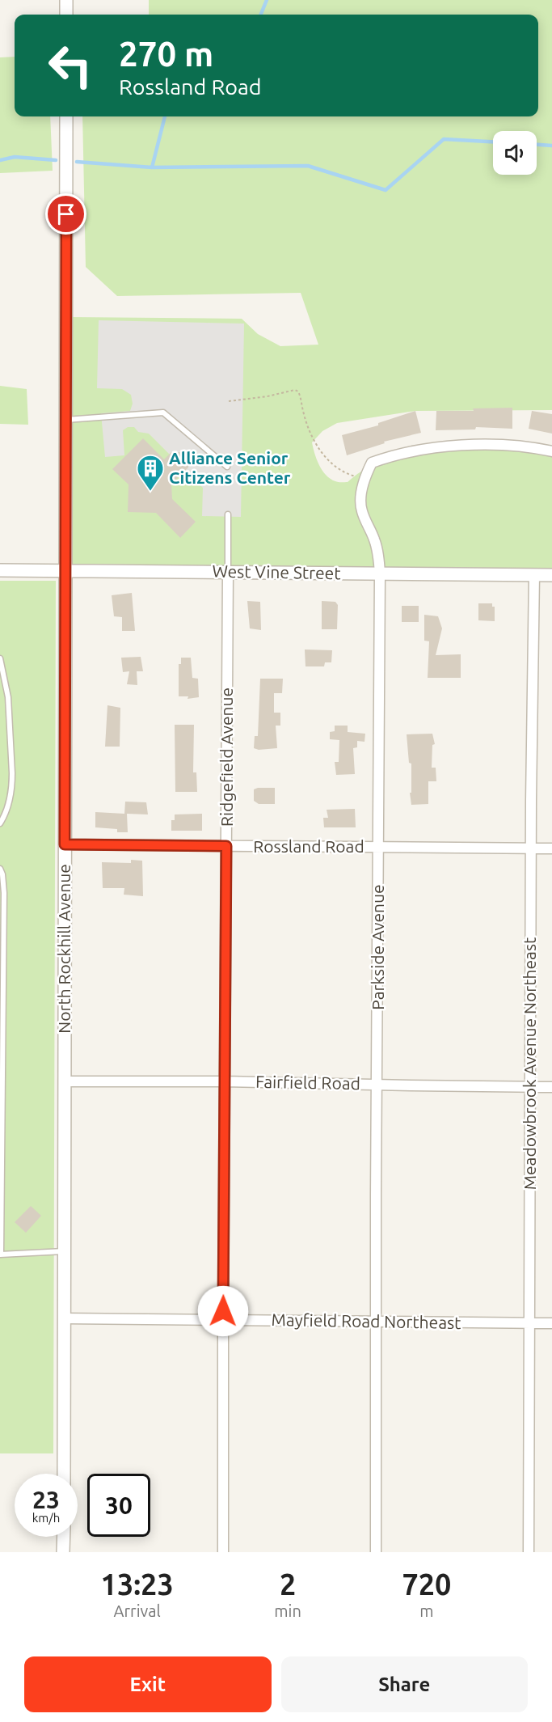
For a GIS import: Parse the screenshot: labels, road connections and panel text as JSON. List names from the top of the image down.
{
  "streets": {
    "street": [
      "West Vine Street",
      "Ridgefield Avenue",
      "Rossland Road",
      "Parkside Avenue",
      "North Rockhill Avenue",
      "Meadowbrook Avenue Northeast",
      "Fairfield Road",
      "Mayfield Road Northeast"
    ]
  },
  "crossings": [
    ["West Vine Street", "Ridgefield Avenue"],
    ["West Vine Street", "Parkside Avenue"],
    ["West Vine Street", "North Rockhill Avenue"],
    ["West Vine Street", "Meadowbrook Avenue Northeast"],
    ["Ridgefield Avenue", "Rossland Road"],
    ["Ridgefield Avenue", "Fairfield Road"],
    ["Ridgefield Avenue", "Mayfield Road Northeast"],
    ["Rossland Road", "Parkside Avenue"],
    ["Rossland Road", "North Rockhill Avenue"],
    ["Rossland Road", "Meadowbrook Avenue Northeast"],
    ["Parkside Avenue", "Fairfield Road"],
    ["Parkside Avenue", "Mayfield Road Northeast"],
    ["North Rockhill Avenue", "Fairfield Road"],
    ["North Rockhill Avenue", "Mayfield Road Northeast"],
    ["Meadowbrook Avenue Northeast", "Fairfield Road"],
    ["Meadowbrook Avenue Northeast", "Mayfield Road Northeast"]
  ],
  "places": {
    "building": ["Alliance Senior Citizens Center"]
  },
  "page": {
    "turn": ["270 m", "Rossland Road"],
    "speed": "23 km/h",
    "limit": "30",
    "eta": [
      "13:23",
      "Arrival",
      "2",
      "min",
      "720",
      "m"
    ],
    "buttons": ["Exit", "Share"]
  }
}
